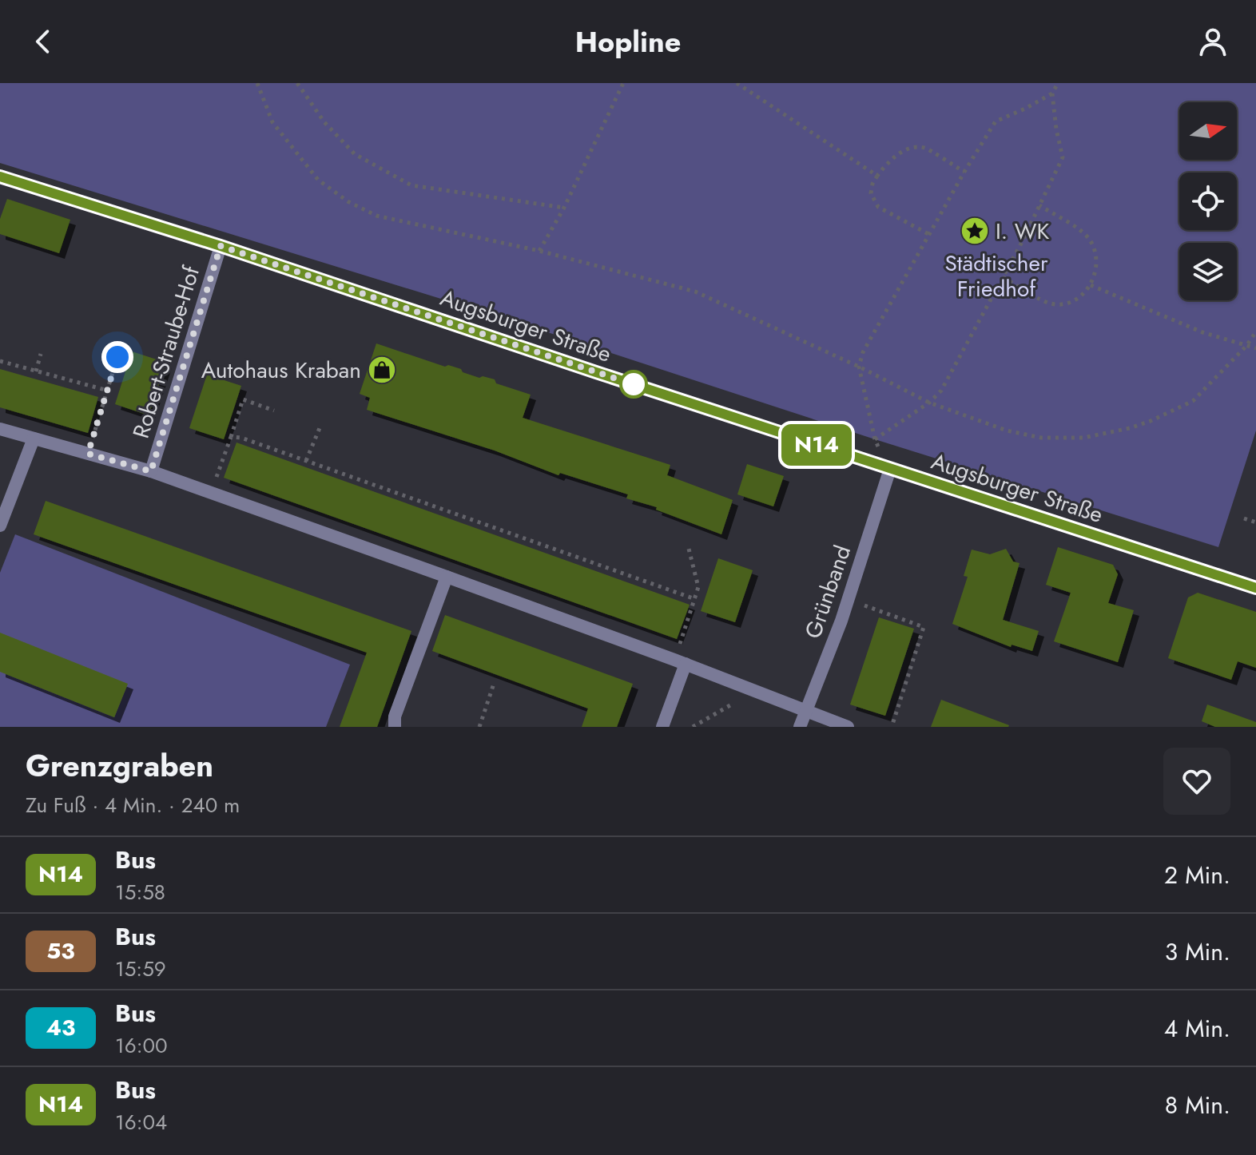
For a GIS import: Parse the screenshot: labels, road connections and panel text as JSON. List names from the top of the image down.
{
  "streets": {
    "street": ["Augsburger Straße", "Robert-Straube-Hof", "Grünband"]
  },
  "crossings": [
    ["Augsburger Straße", "Robert-Straube-Hof"],
    ["Augsburger Straße", "Grünband"]
  ],
  "parks": ["Städtischer Friedhof"],
  "places": {
    "place": ["I. WK"],
    "shop": ["Autohaus Kraban"]
  },
  "lines": ["bus line N14"],
  "north": "right",
  "page": {
    "header": "Hopline",
    "on_map": "N14",
    "heading": ["Grenzgraben", "Zu Fuß · 4 Min. · 240 m"],
    "list": [
      {
        "mark": "N14",
        "name": "Bus",
        "note": "15:58",
        "value": "2 Min."
      },
      {
        "mark": "53",
        "name": "Bus",
        "note": "15:59",
        "value": "3 Min."
      },
      {
        "mark": "43",
        "name": "Bus",
        "note": "16:00",
        "value": "4 Min."
      },
      {
        "mark": "N14",
        "name": "Bus",
        "note": "16:04",
        "value": "8 Min."
      }
    ]
  }
}
